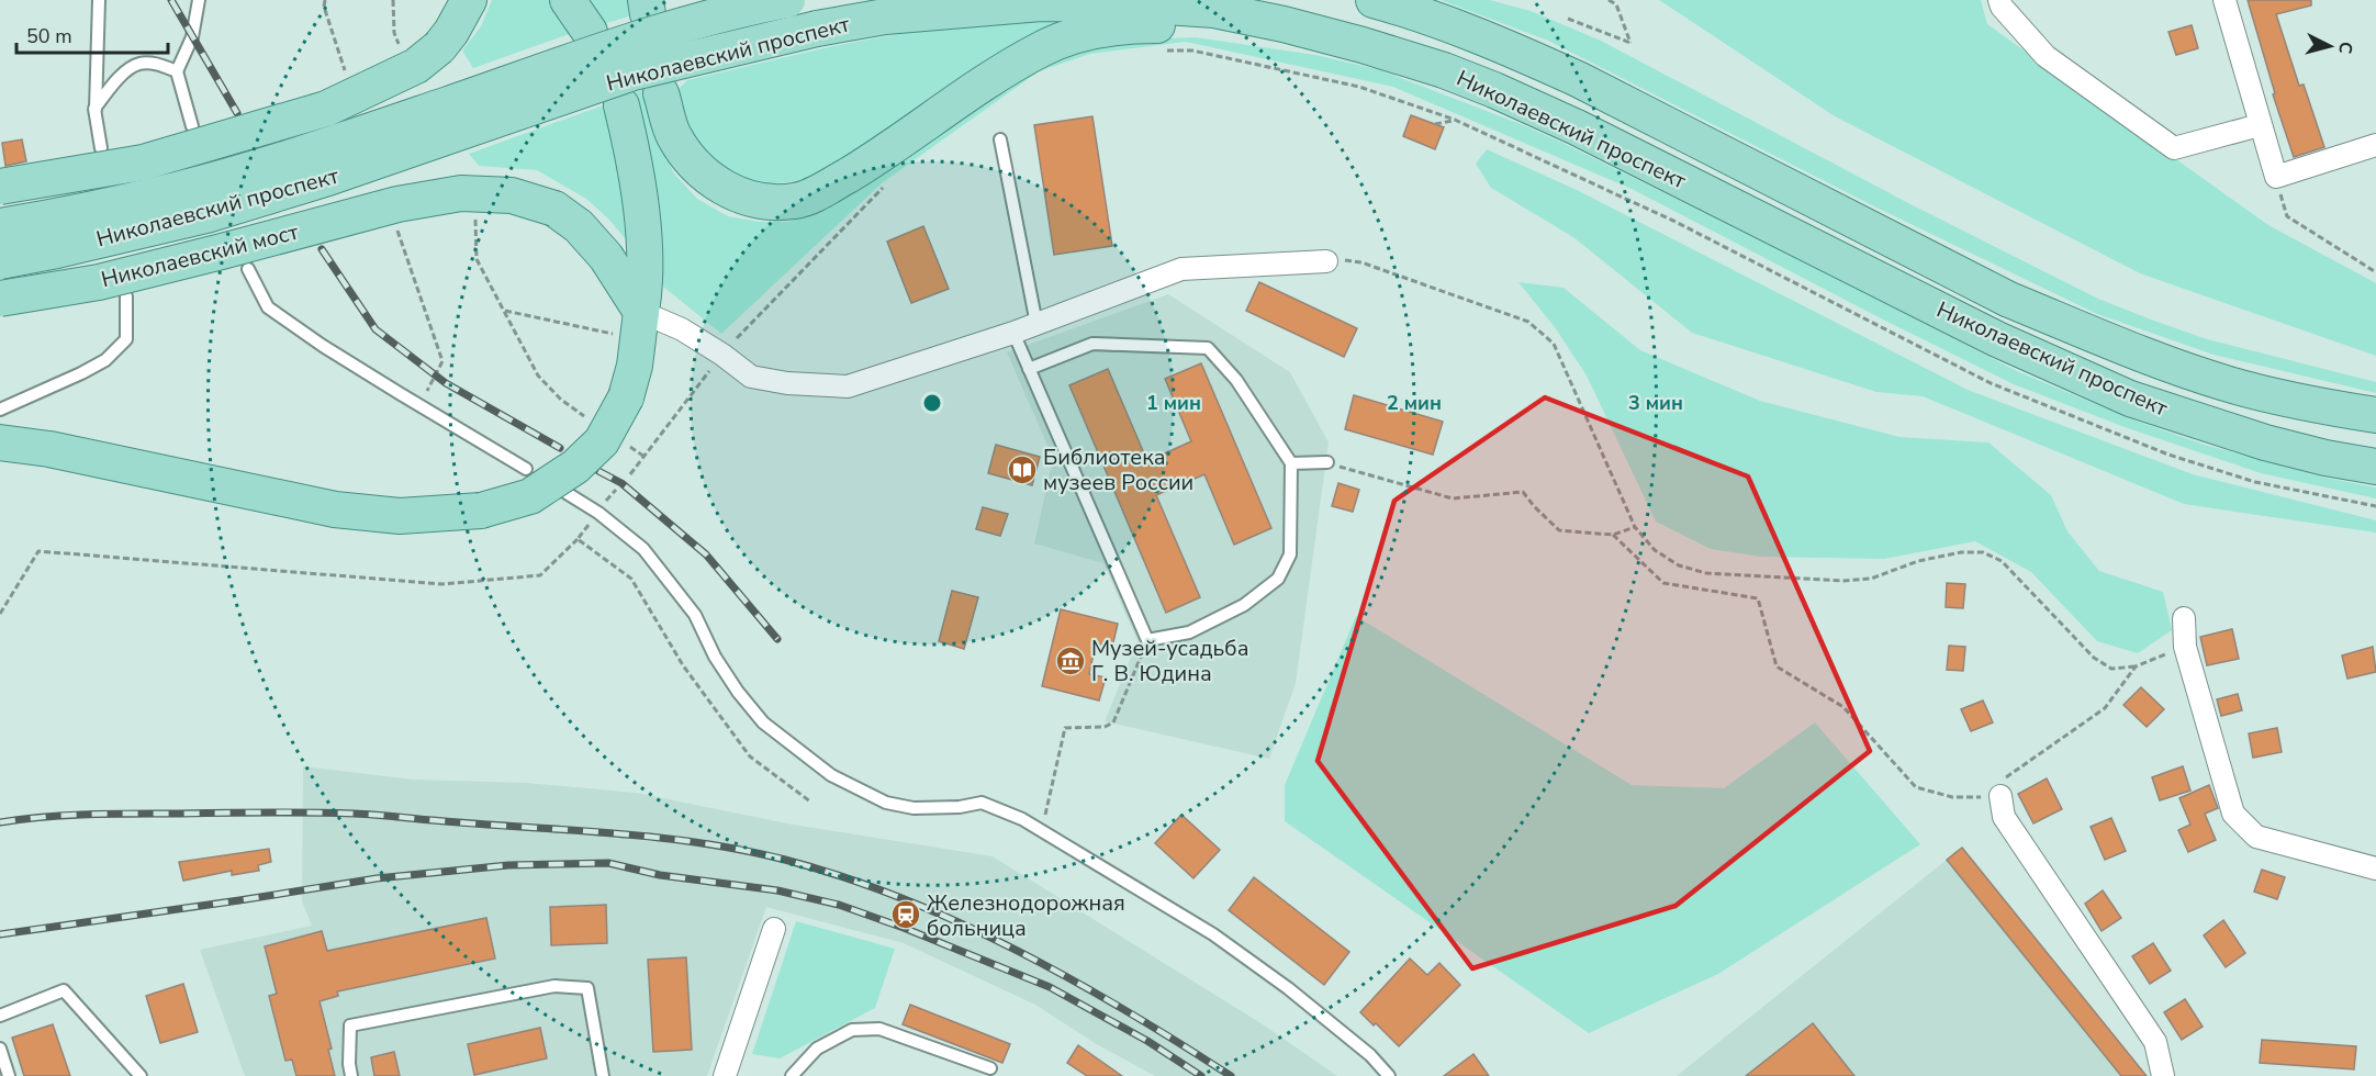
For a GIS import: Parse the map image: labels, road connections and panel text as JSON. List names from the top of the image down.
{
  "streets": {
    "main road": ["Николаевский проспект", "Николаевский мост"]
  },
  "places": {
    "library": ["Библиотека музеев России"],
    "museum": ["Музей-усадьба Г. В. Юдина"],
    "station": ["Железнодорожная больница"]
  },
  "scale_bar": "50 m",
  "north": "right",
  "rings": ["1 мин", "2 мин", "3 мин"]
}
